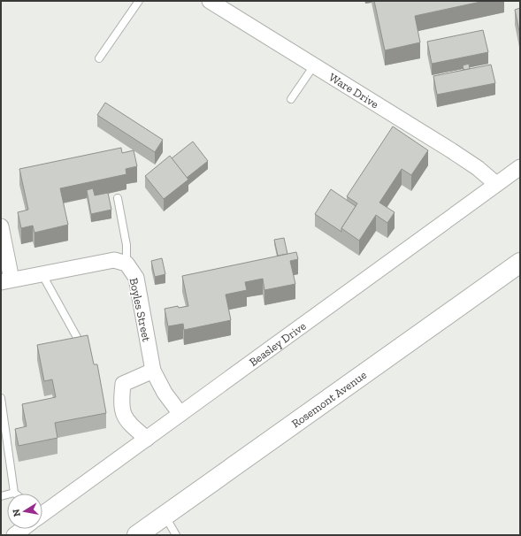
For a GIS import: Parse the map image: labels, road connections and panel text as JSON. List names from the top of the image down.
{
  "streets": {
    "main road": ["Rosemont Avenue"],
    "street": ["Ware Drive", "Boyles Street", "Beasley Drive"]
  },
  "crossings": [
    ["Ware Drive", "Beasley Drive"],
    ["Boyles Street", "Beasley Drive"]
  ],
  "north": "left"
}
